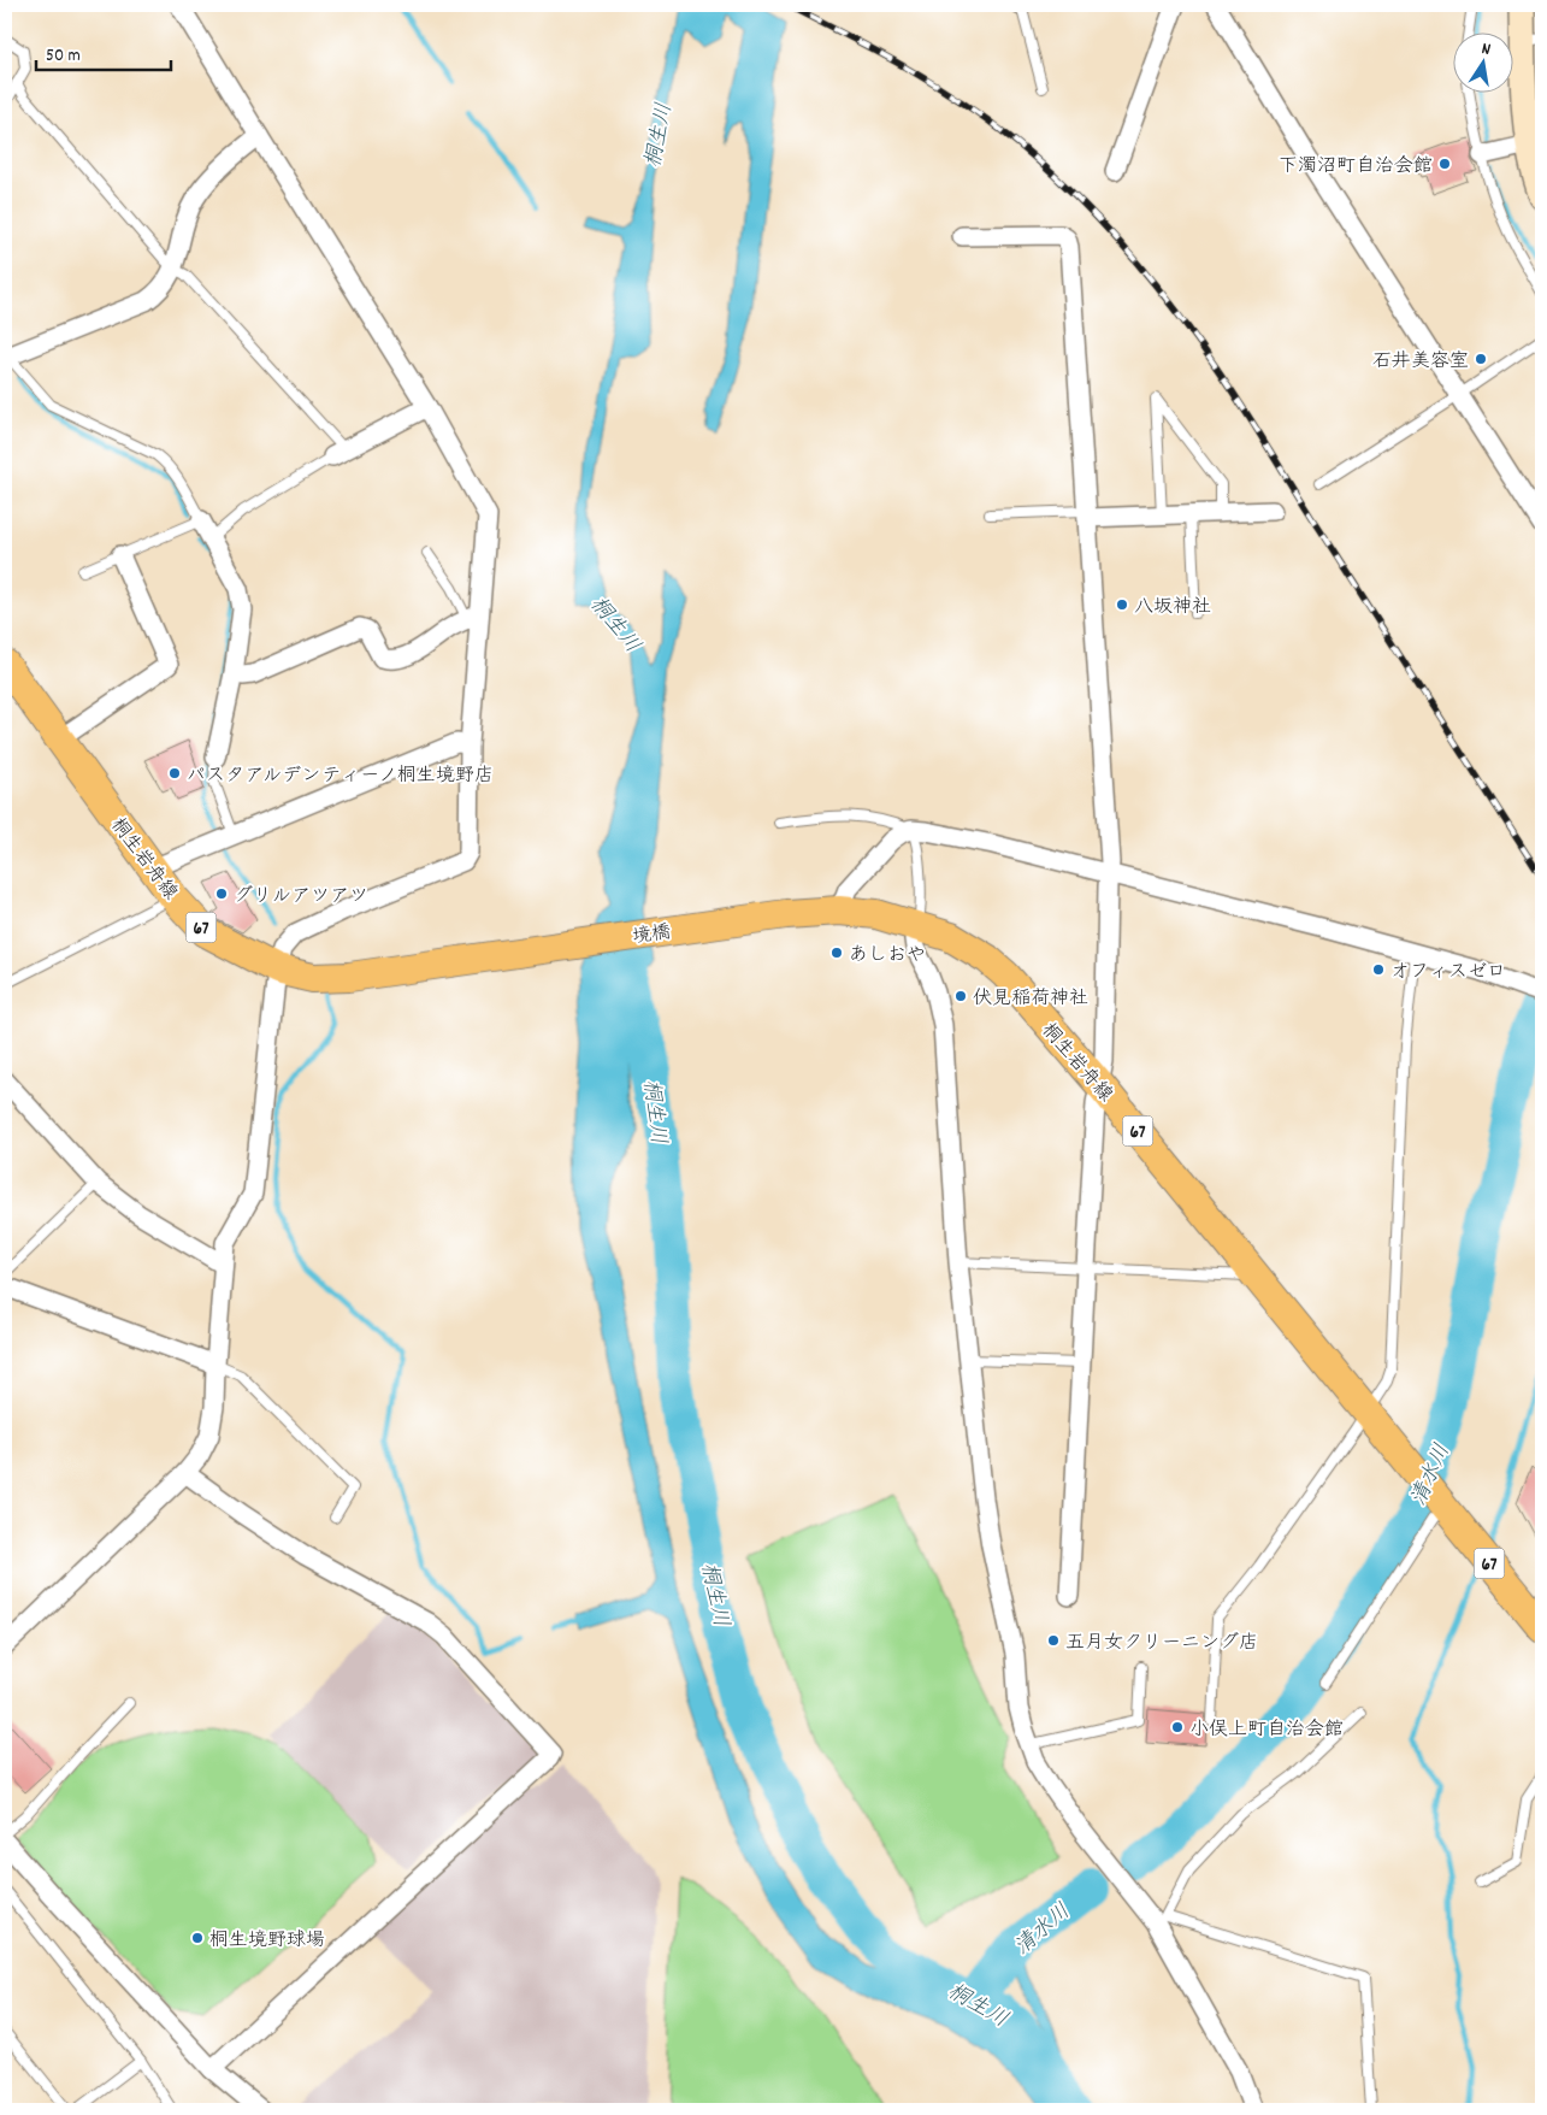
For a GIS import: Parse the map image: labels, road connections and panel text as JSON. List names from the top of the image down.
{
  "streets": {
    "main road": ["桐生岩舟線", "67", "境橋"]
  },
  "crossings": [
    ["桐生岩舟線", "67"],
    ["桐生岩舟線", "境橋"]
  ],
  "water": ["桐生川", "清水川"],
  "places": [
    "下濁沼町自治会館",
    "石井美容室",
    "八坂神社",
    "パスタアルデンティーノ桐生境野店",
    "グリルアツアツ",
    "あしおや",
    "オフィスゼロ",
    "伏見稲荷神社",
    "五月女クリーニング店",
    "小俣上町自治会館",
    "桐生境野球場"
  ],
  "scale_bar": "50 m",
  "north": "top"
}
